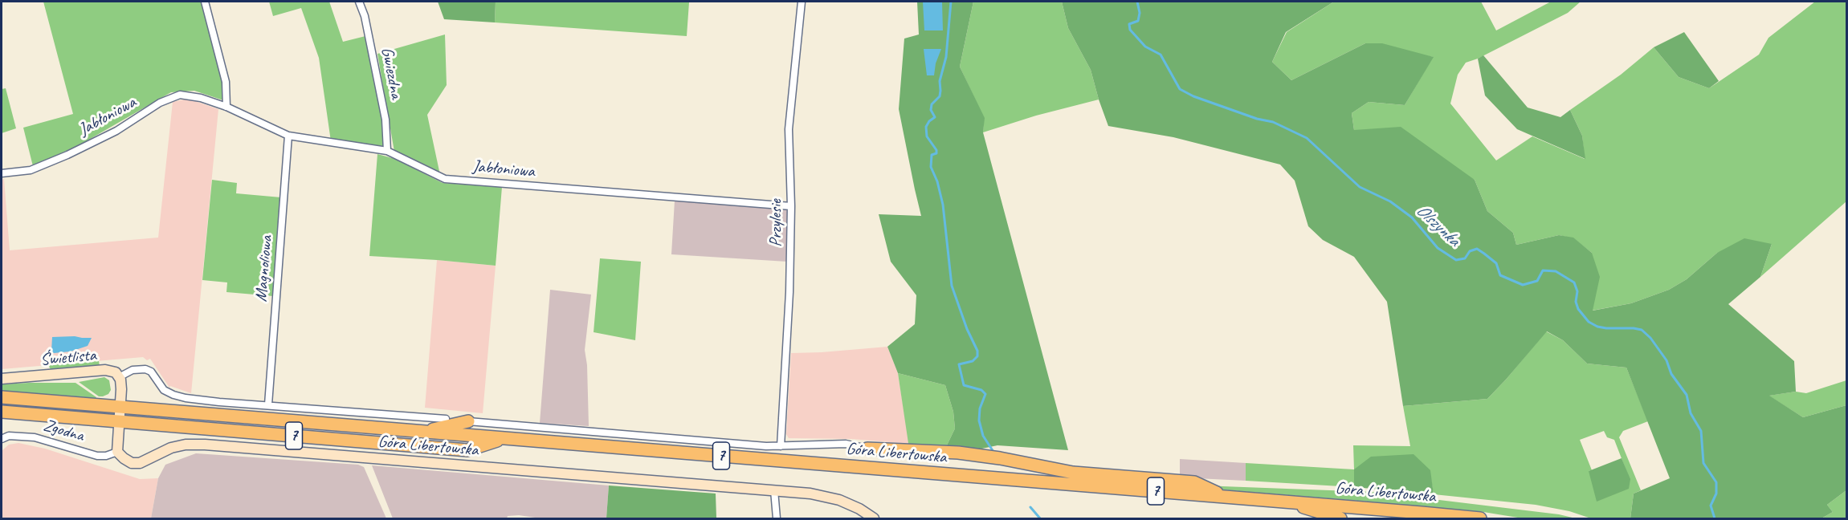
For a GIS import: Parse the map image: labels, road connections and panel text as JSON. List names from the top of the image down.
{
  "streets": {
    "highway": ["7", "Góra Libertowska"],
    "street": [
      "Gwiezdna",
      "Jabłoniowa",
      "Przylesie",
      "Magnoliowa",
      "Świetlista",
      "Zgodna"
    ]
  },
  "crossings": [
    ["Gwiezdna", "Jabłoniowa"],
    ["Jabłoniowa", "Przylesie"],
    ["Jabłoniowa", "Magnoliowa"],
    ["Przylesie", "Góra Libertowska"],
    ["Magnoliowa", "Góra Libertowska"],
    ["Świetlista", "Góra Libertowska"],
    ["Zgodna", "Góra Libertowska"],
    ["7", "Góra Libertowska"]
  ],
  "water": ["Olszynka"]
}
